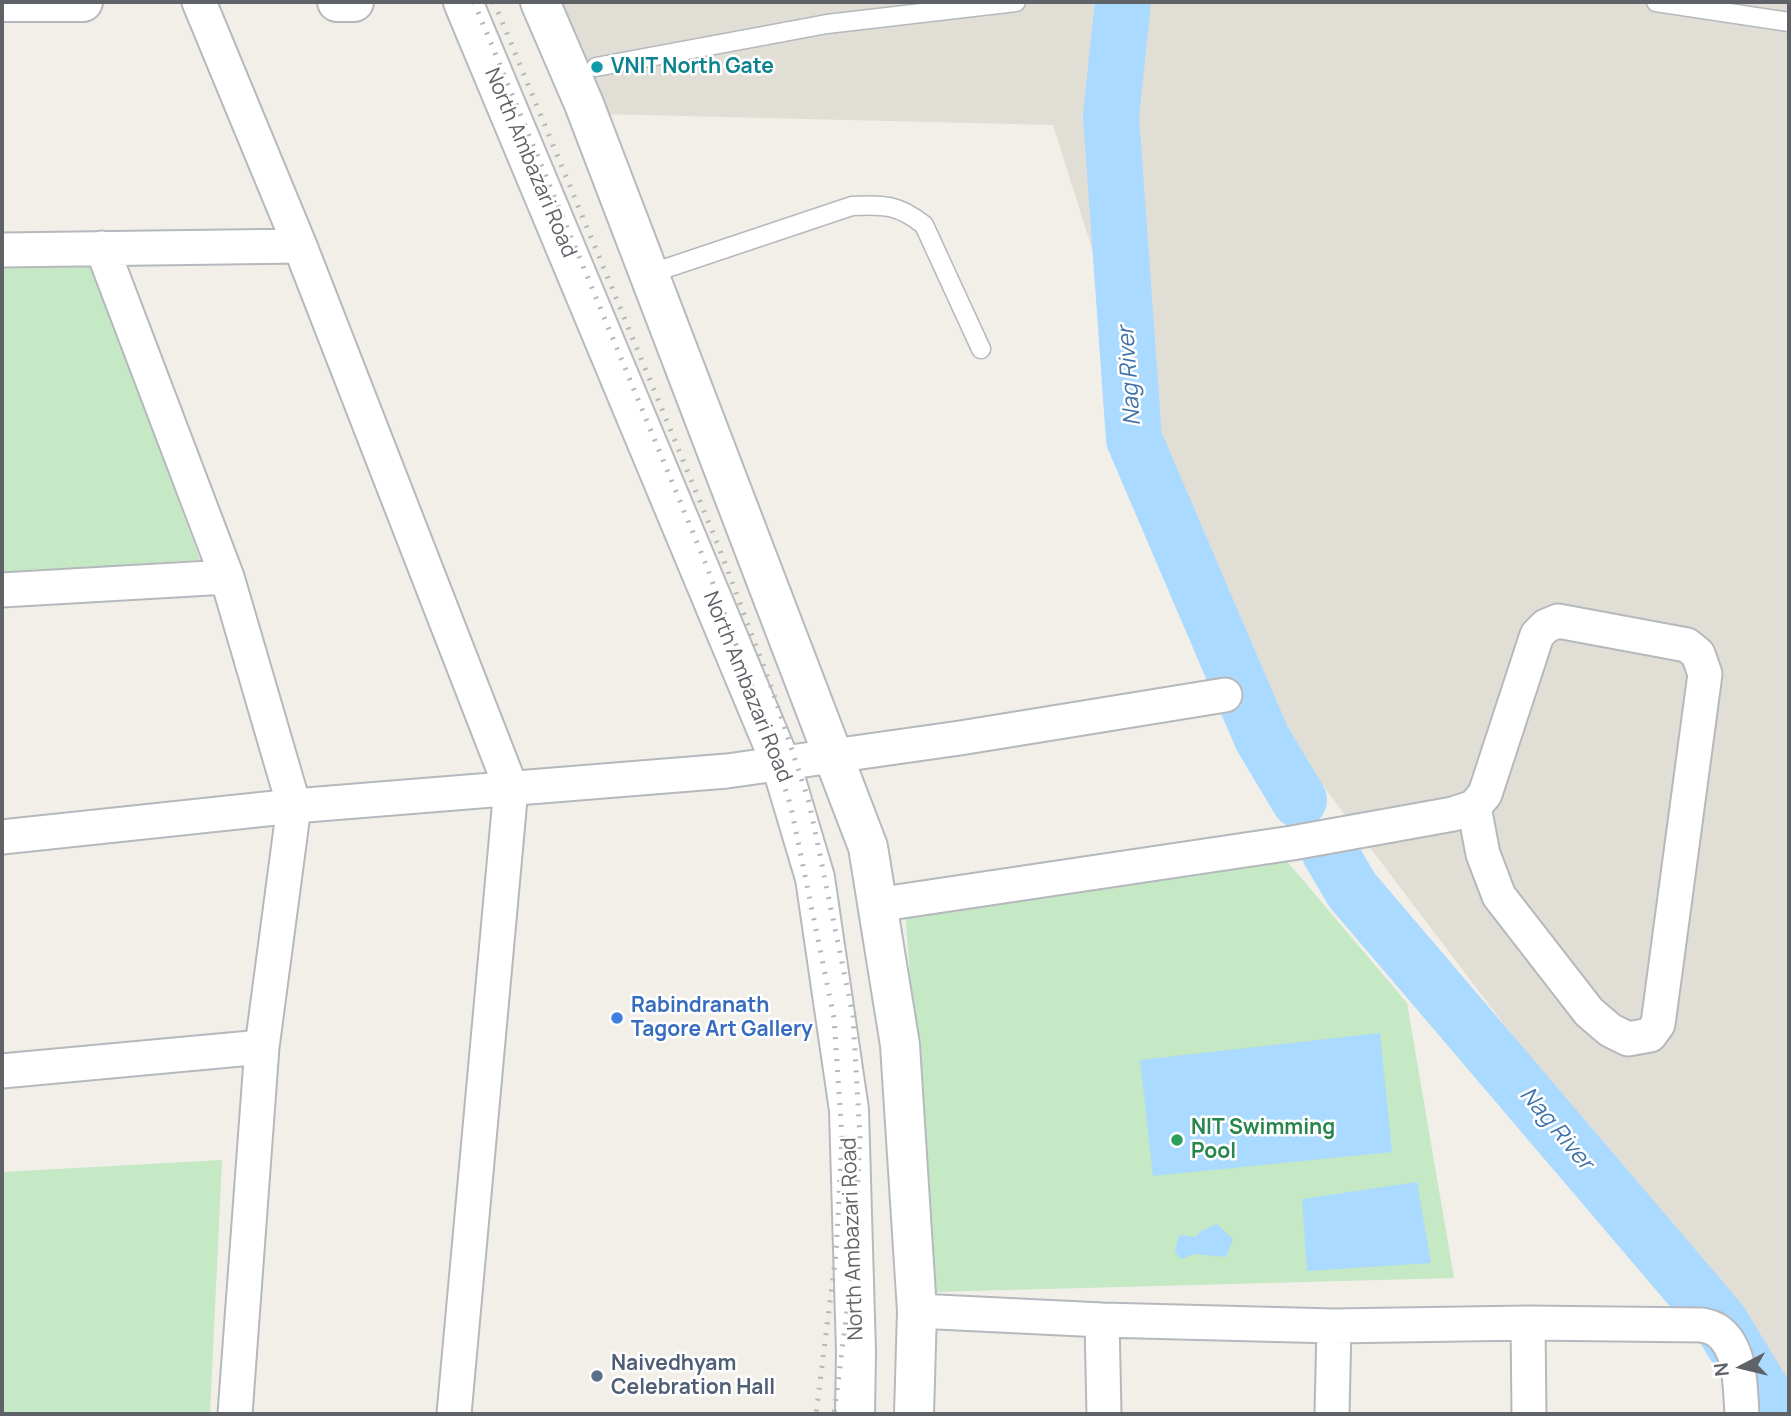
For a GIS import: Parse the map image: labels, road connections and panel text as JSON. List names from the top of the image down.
{
  "streets": {
    "main road": ["North Ambazari Road"]
  },
  "water": ["Nag River"],
  "places": [
    "VNIT North Gate",
    "Rabindranath Tagore Art Gallery",
    "NIT Swimming Pool",
    "Naivedhyam Celebration Hall"
  ],
  "north": "left"
}
